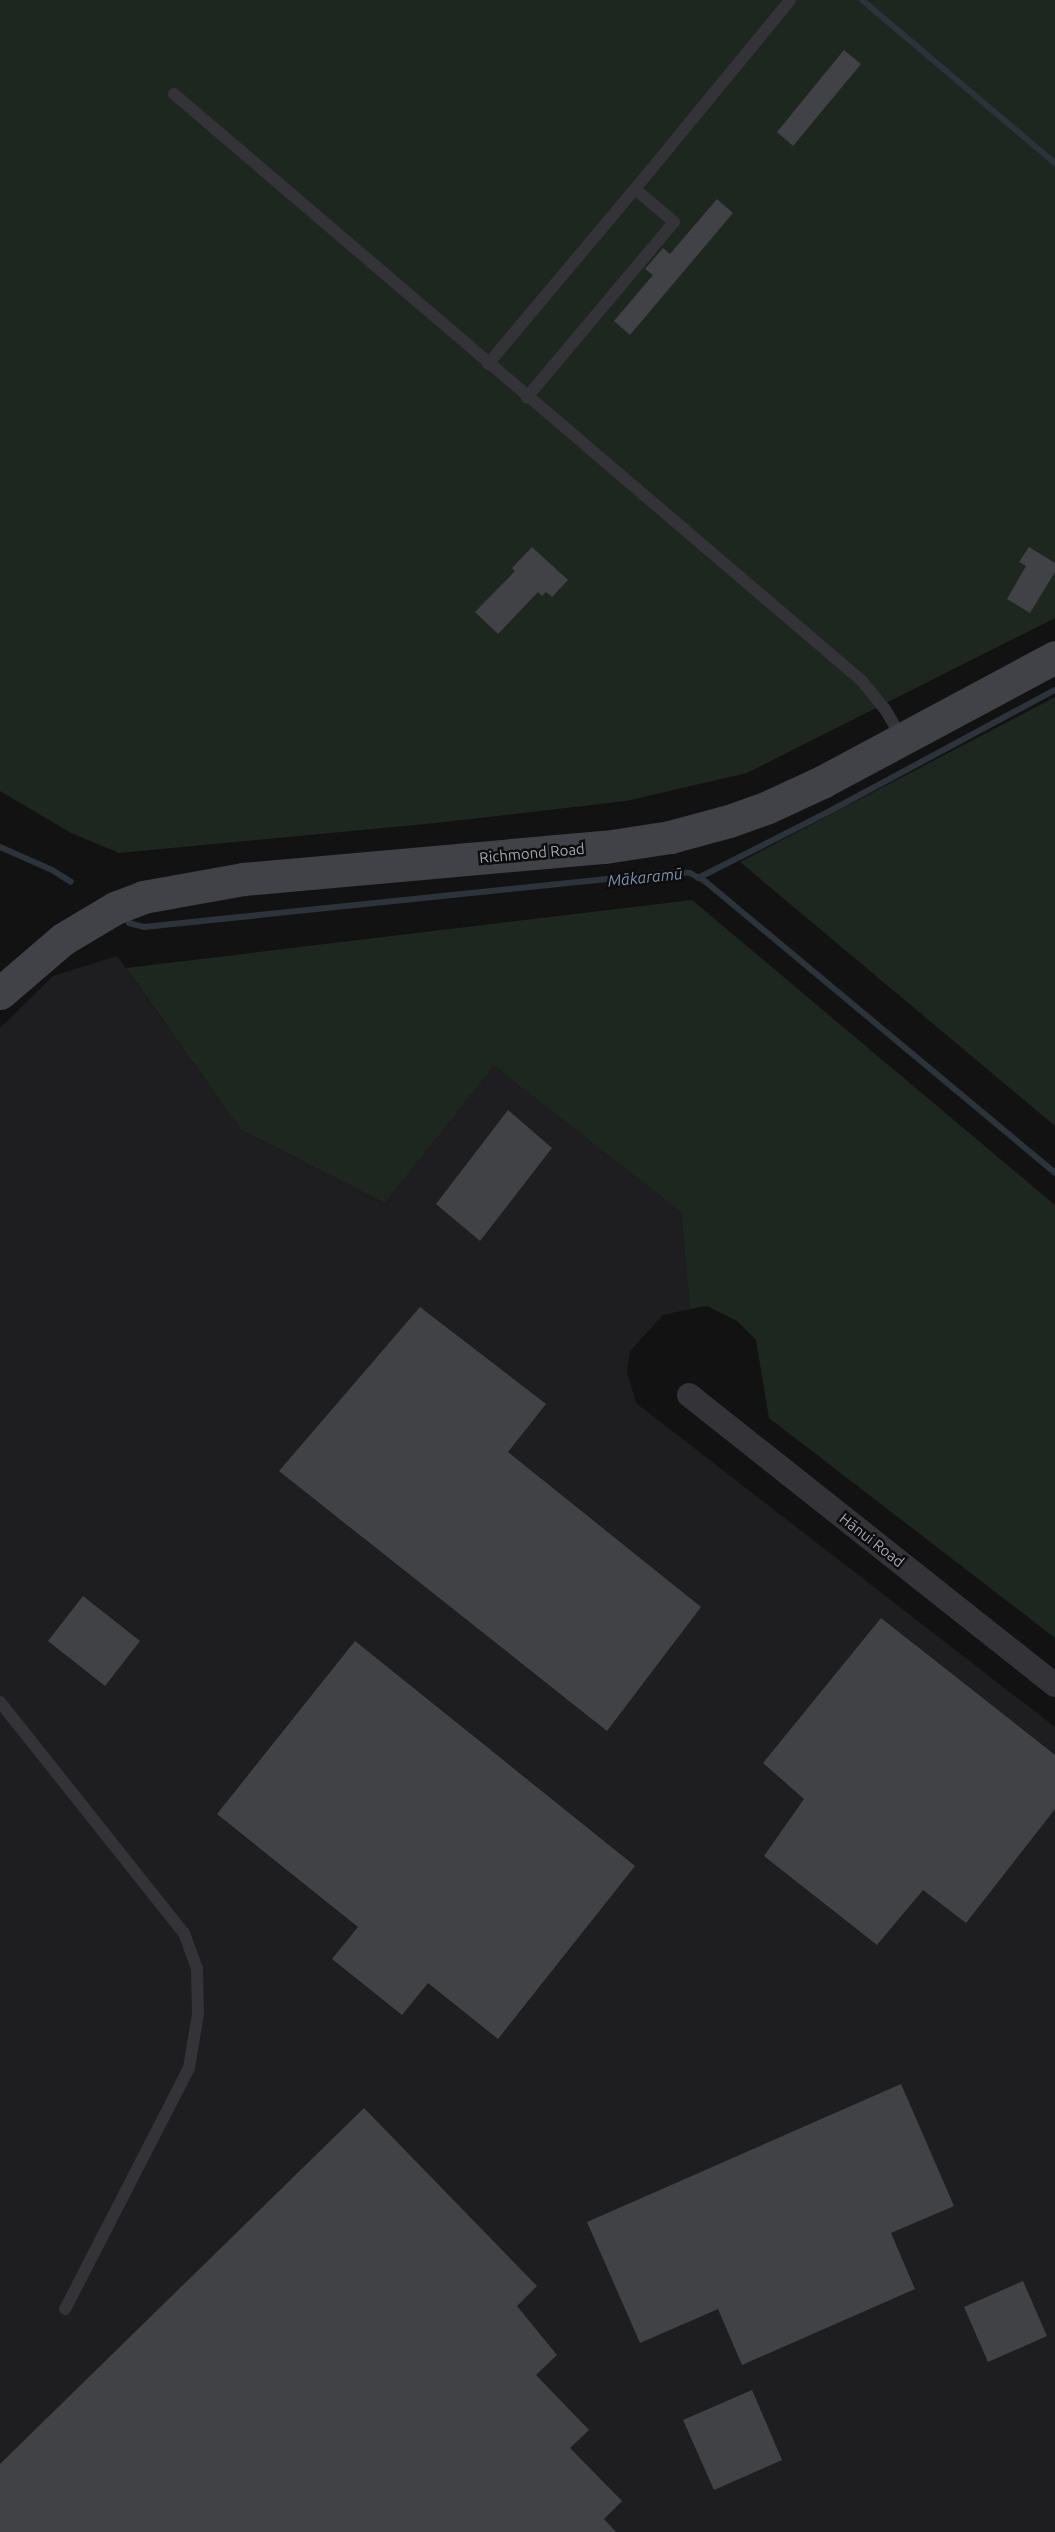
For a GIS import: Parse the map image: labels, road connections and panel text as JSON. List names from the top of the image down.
{
  "streets": {
    "street": ["Richmond Road", "Hānui Road"]
  },
  "water": ["Mākaramū"]
}
